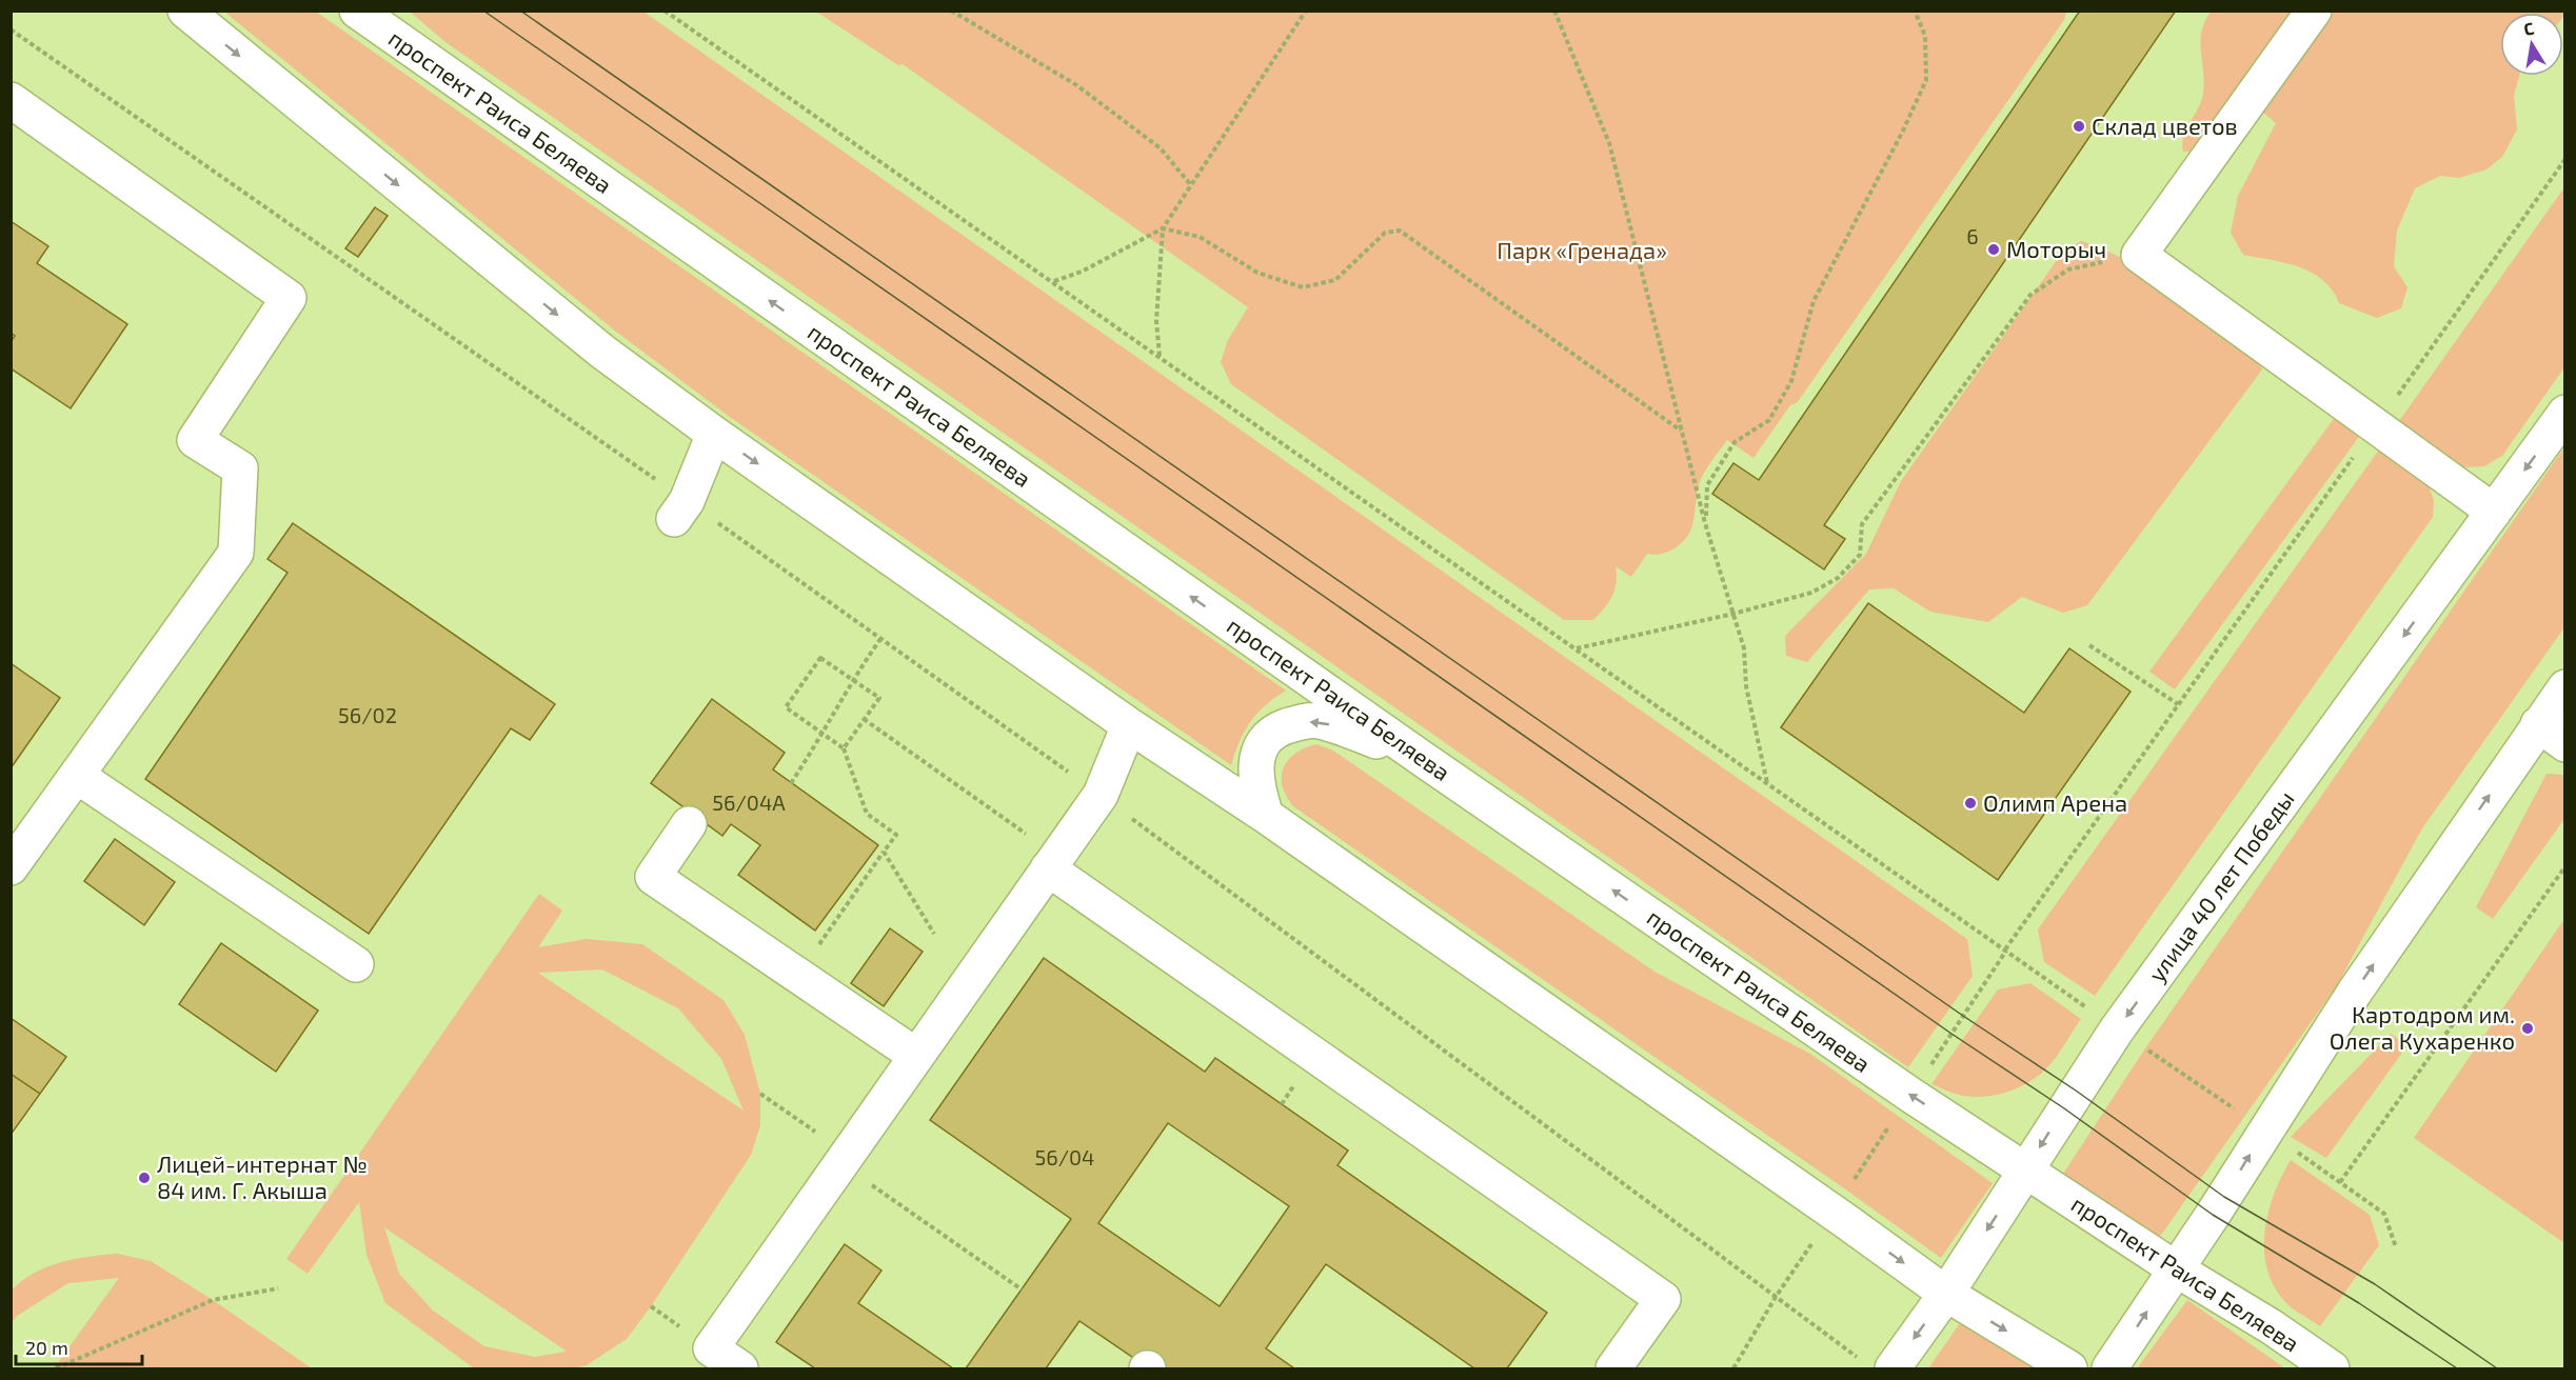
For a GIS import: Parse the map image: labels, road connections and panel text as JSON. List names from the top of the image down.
{
  "streets": {
    "street": ["проспект Раиса Беляева", "улица 40 лет Победы"]
  },
  "crossings": [
    ["проспект Раиса Беляева", "улица 40 лет Победы"]
  ],
  "parks": ["Парк «Гренада»"],
  "places": [
    "Склад цветов",
    "Моторыч",
    "Олимп Арена",
    "Картодром им. Олега Кухаренко",
    "Лицей-интернат № 84 им. Г. Акыша"
  ],
  "house_numbers": [
    "6",
    "56/02",
    "56/04А",
    "56/04"
  ],
  "scale_bar": "20 m",
  "north": "top"
}
